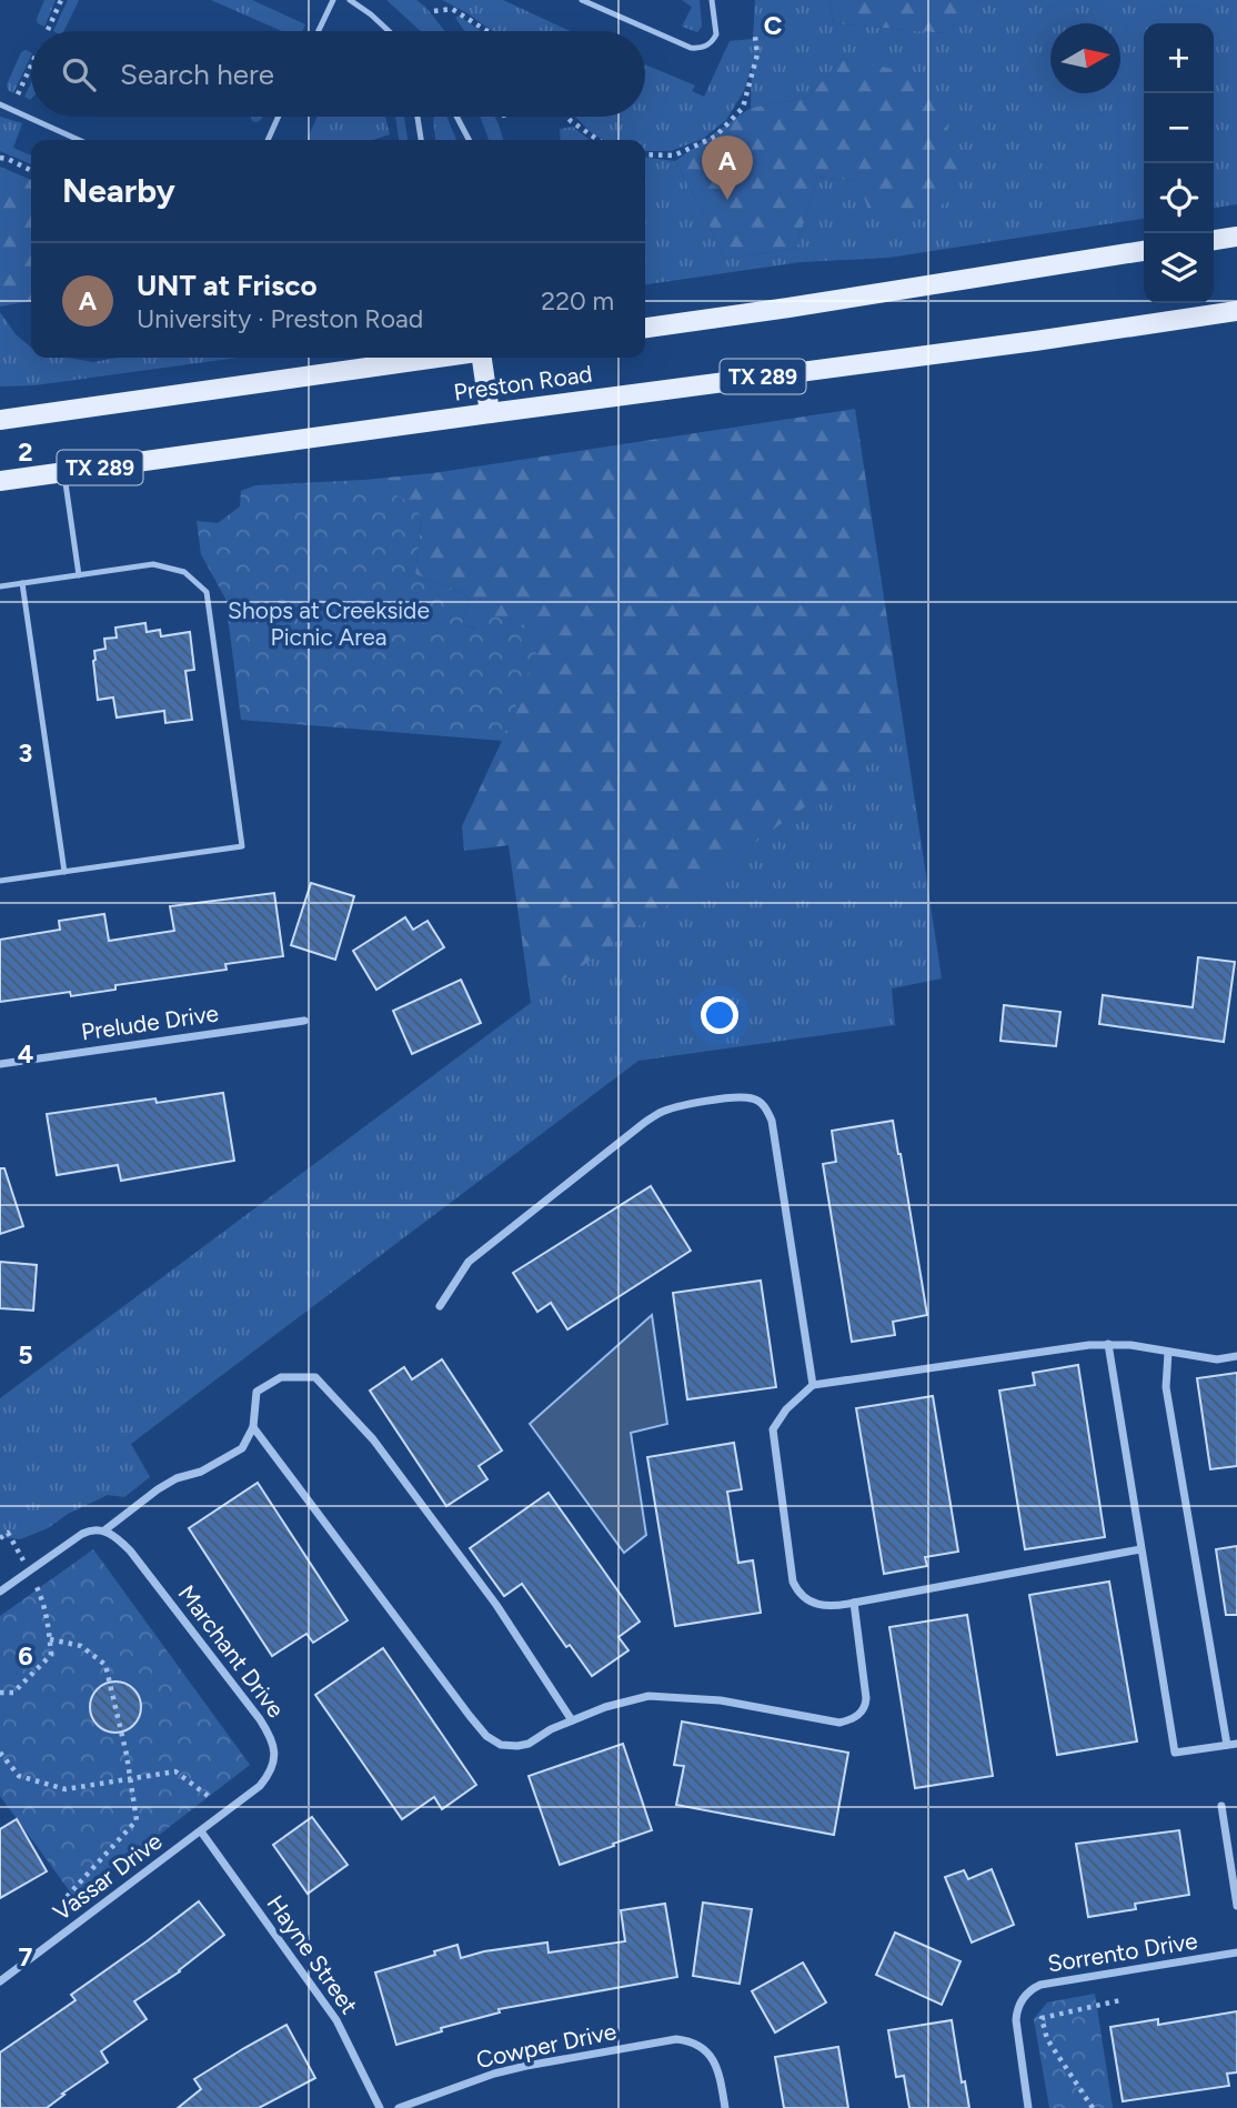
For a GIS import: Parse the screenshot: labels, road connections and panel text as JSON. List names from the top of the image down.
{
  "streets": {
    "main road": ["TX 289", "Preston Road"],
    "street": [
      "Prelude Drive",
      "Marchant Drive",
      "Vassar Drive",
      "Sorrento Drive",
      "Hayne Street",
      "Cowper Drive"
    ]
  },
  "crossings": [
    ["Marchant Drive", "Vassar Drive"],
    ["Marchant Drive", "Hayne Street"],
    ["Vassar Drive", "Hayne Street"]
  ],
  "parks": ["Shops at Creekside Picnic Area"],
  "north": "right",
  "page": {
    "map_buttons": ["+", "−"],
    "search": "Search here",
    "pins": "A",
    "heading": "Nearby",
    "list": [
      {
        "mark": "A",
        "name": "UNT at Frisco",
        "note": "University · Preston Road",
        "value": "220 m"
      }
    ]
  },
  "grid": {
    "columns": ["C"],
    "rows": [
      "2",
      "3",
      "4",
      "5",
      "6",
      "7"
    ]
  }
}
